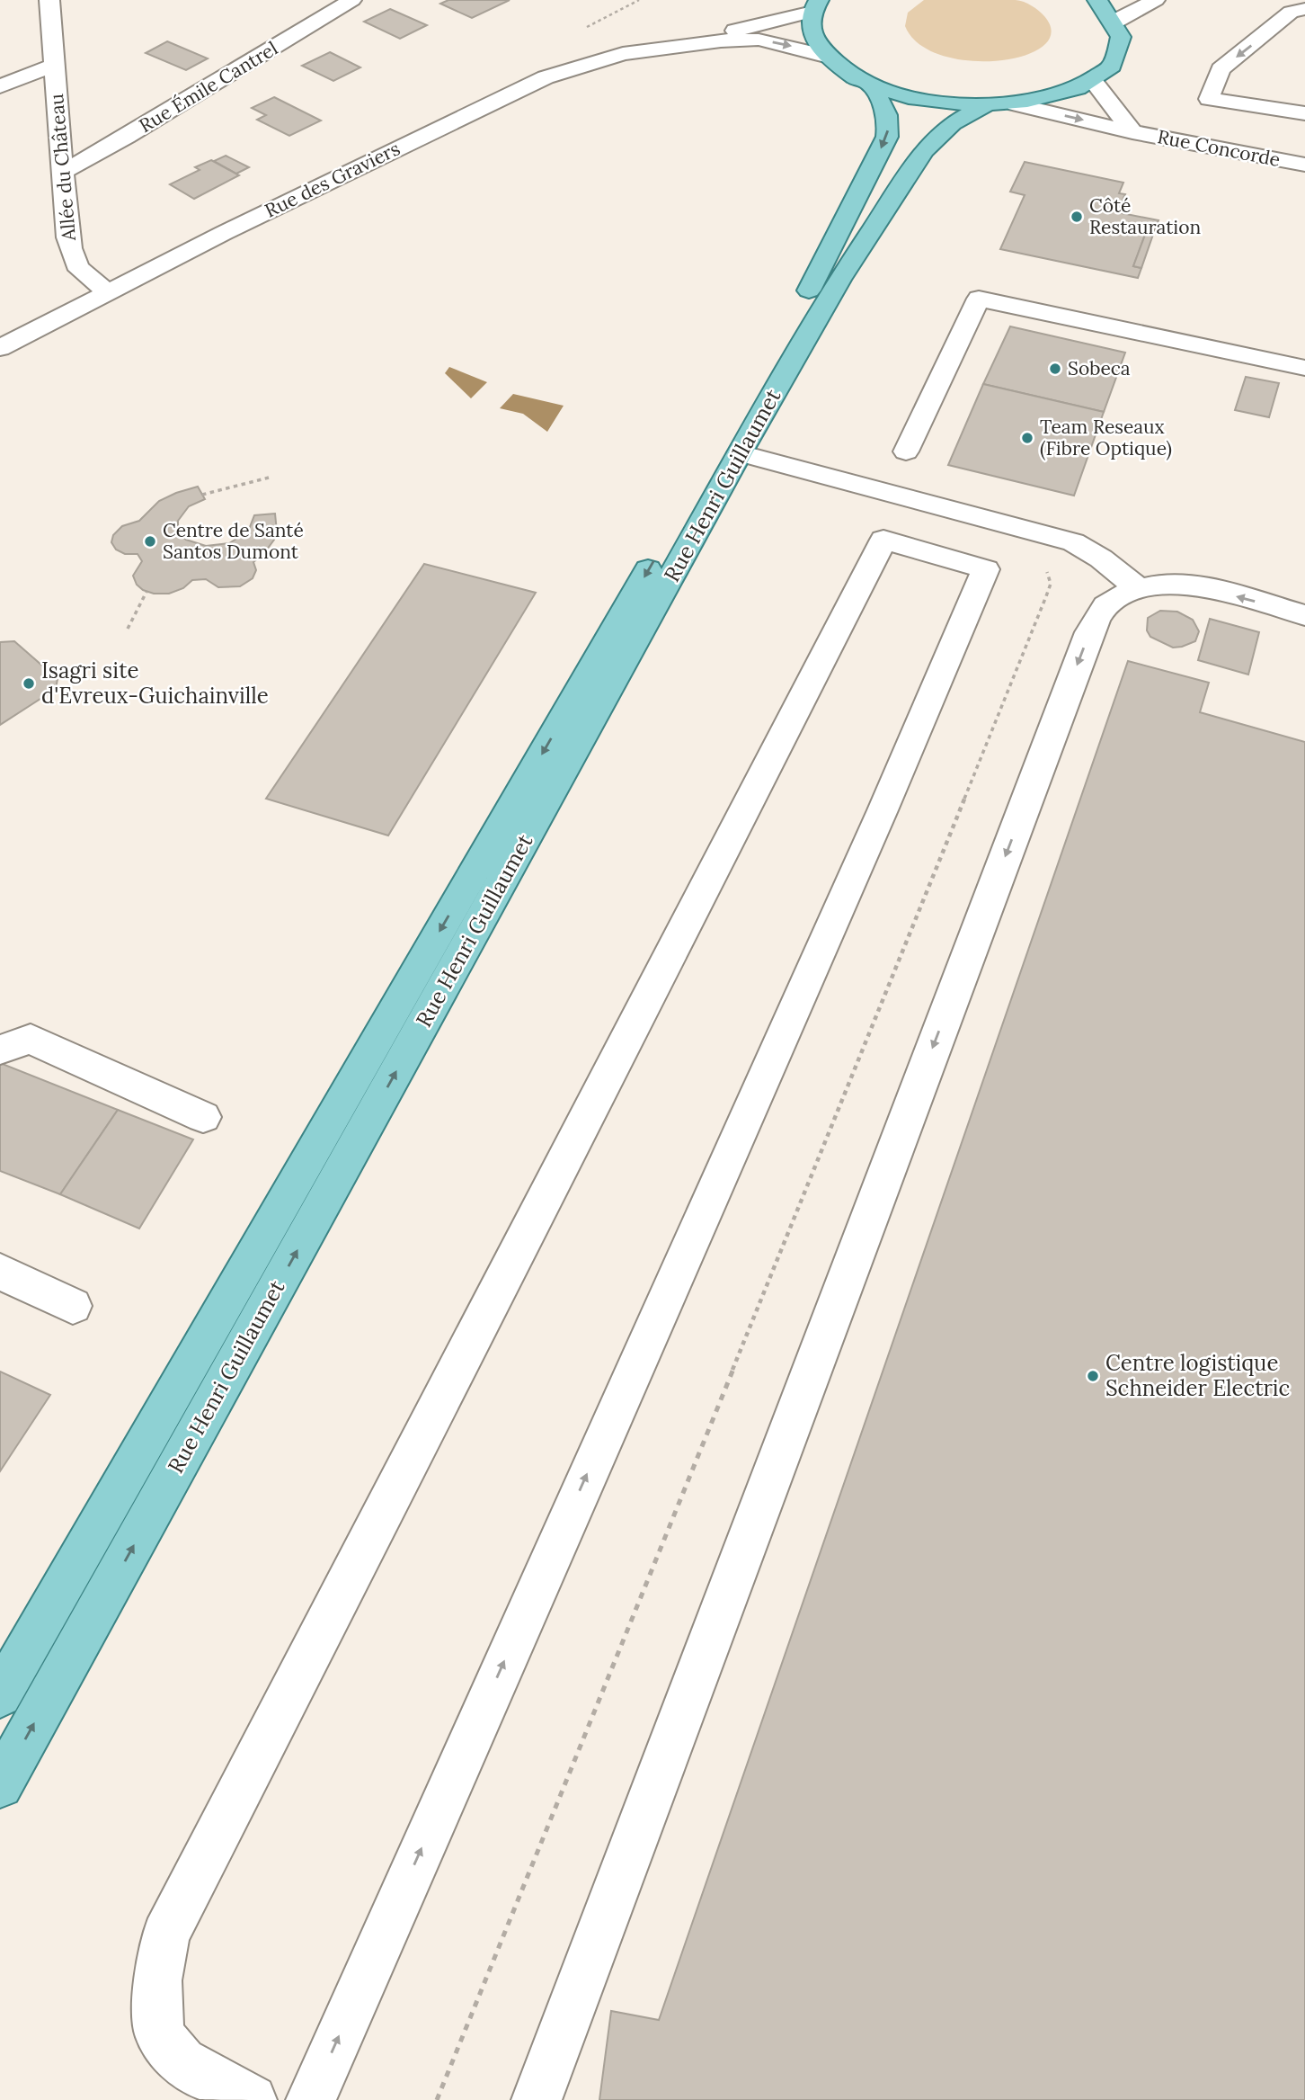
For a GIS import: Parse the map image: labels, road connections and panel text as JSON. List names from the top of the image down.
{
  "streets": {
    "main road": ["Rue Henri Guillaumet"],
    "street": [
      "Rue Émile Cantrel",
      "Rue Concorde",
      "Allée du Château",
      "Rue des Graviers"
    ]
  },
  "crossings": [
    ["Rue Émile Cantrel", "Allée du Château"],
    ["Rue Concorde", "Rue Henri Guillaumet"],
    ["Allée du Château", "Rue des Graviers"]
  ],
  "one_way": ["Rue Concorde"],
  "places": [
    "Côté Restauration",
    "Sobeca",
    "Team Reseaux (Fibre Optique)",
    "Centre de Santé Santos Dumont",
    "Isagri site d'Evreux-Guichainville",
    "Centre logistique Schneider Electric"
  ]
}
